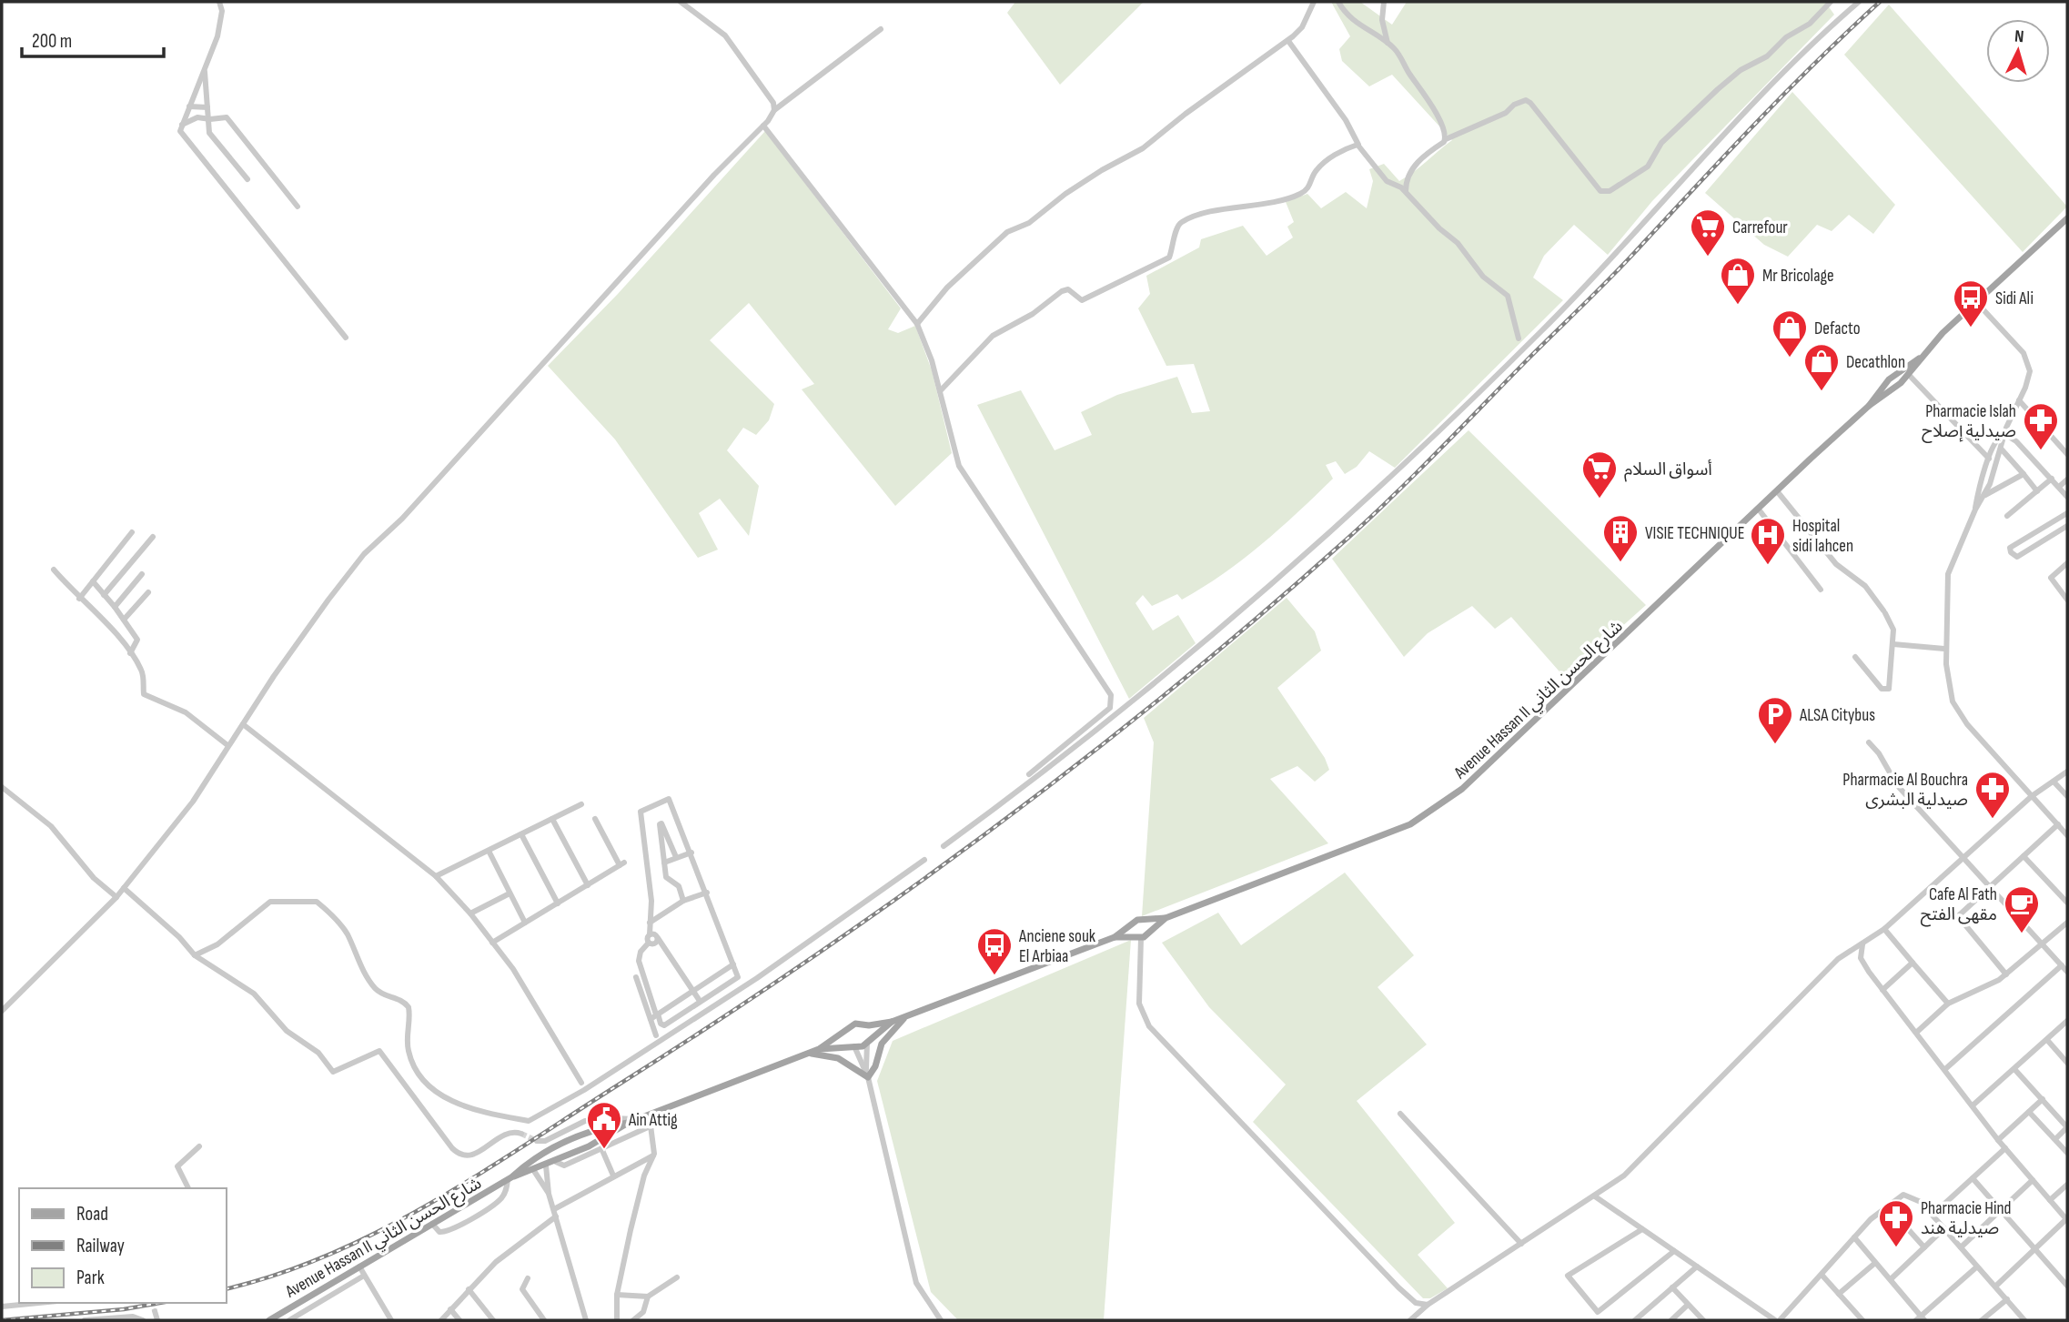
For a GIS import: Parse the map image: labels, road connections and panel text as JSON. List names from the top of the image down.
{
  "streets": {
    "main road": ["Avenue Hassan II شارع الحسن الثاني"]
  },
  "places": {
    "supermarket": ["Carrefour", "أسواق السلام"],
    "shop": ["Mr Bricolage", "Defacto", "Decathlon"],
    "bus stop": ["Sidi Ali", "Anciene souk El Arbiaa"],
    "pharmacy": ["Pharmacie Islah صيدلية إصلاح", "Pharmacie Al Bouchra صيدلية البشرى", "Pharmacie Hind صيدلية هند"],
    "building": ["VISIE TECHNIQUE"],
    "hospital": ["Hospital sidi lahcen"],
    "parking": ["ALSA Citybus"],
    "cafe": ["Cafe Al Fath مقهى الفتح"],
    "public building": ["Ain Attig"]
  },
  "legend": ["Road", "Railway", "Park"],
  "scale_bar": "200 m",
  "north": "top"
}
